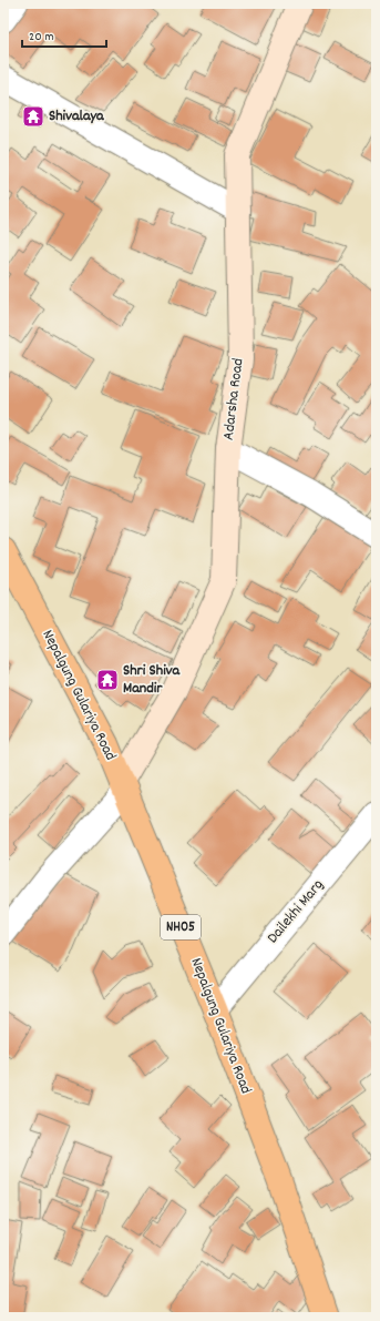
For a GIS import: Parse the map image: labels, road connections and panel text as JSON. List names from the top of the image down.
{
  "streets": {
    "main road": ["Adarsha Road", "Nepalgung Gulariya Road", "NH05"],
    "street": ["Dailekhi Marg"]
  },
  "crossings": [
    ["Adarsha Road", "Nepalgung Gulariya Road"],
    ["Nepalgung Gulariya Road", "Dailekhi Marg"]
  ],
  "places": {
    "temple": ["Shivalaya", "Shri Shiva Mandir"]
  },
  "scale_bar": "20 m"
}
